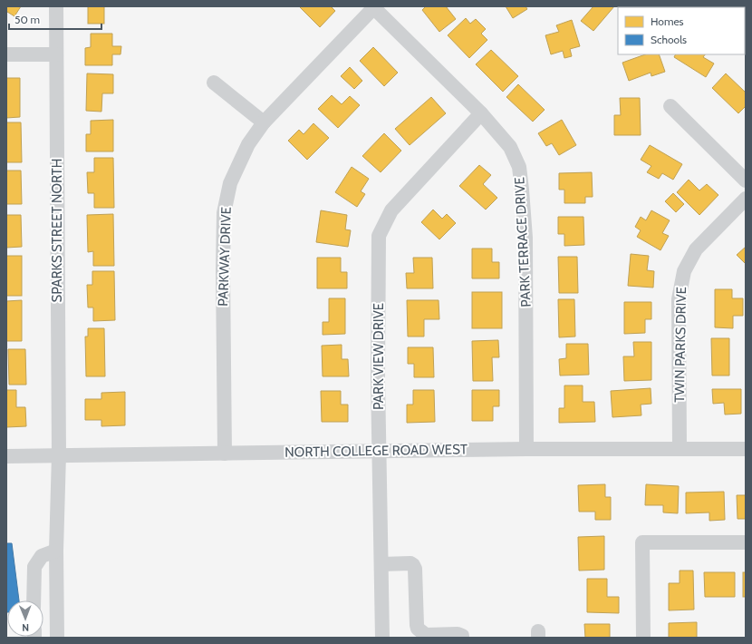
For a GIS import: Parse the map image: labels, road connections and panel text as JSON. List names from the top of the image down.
{
  "streets": {
    "street": [
      "SPARKS STREET NORTH",
      "PARK TERRACE DRIVE",
      "PARKWAY DRIVE",
      "TWIN PARKS DRIVE",
      "PARK VIEW DRIVE",
      "NORTH COLLEGE ROAD WEST"
    ]
  },
  "crossings": [
    ["SPARKS STREET NORTH", "NORTH COLLEGE ROAD WEST"],
    ["PARK TERRACE DRIVE", "PARKWAY DRIVE"],
    ["PARK TERRACE DRIVE", "PARK VIEW DRIVE"],
    ["PARK TERRACE DRIVE", "NORTH COLLEGE ROAD WEST"],
    ["PARKWAY DRIVE", "NORTH COLLEGE ROAD WEST"],
    ["TWIN PARKS DRIVE", "NORTH COLLEGE ROAD WEST"],
    ["PARK VIEW DRIVE", "NORTH COLLEGE ROAD WEST"]
  ],
  "legend": ["Homes", "Schools"],
  "scale_bar": "50 m",
  "north": "bottom"
}
